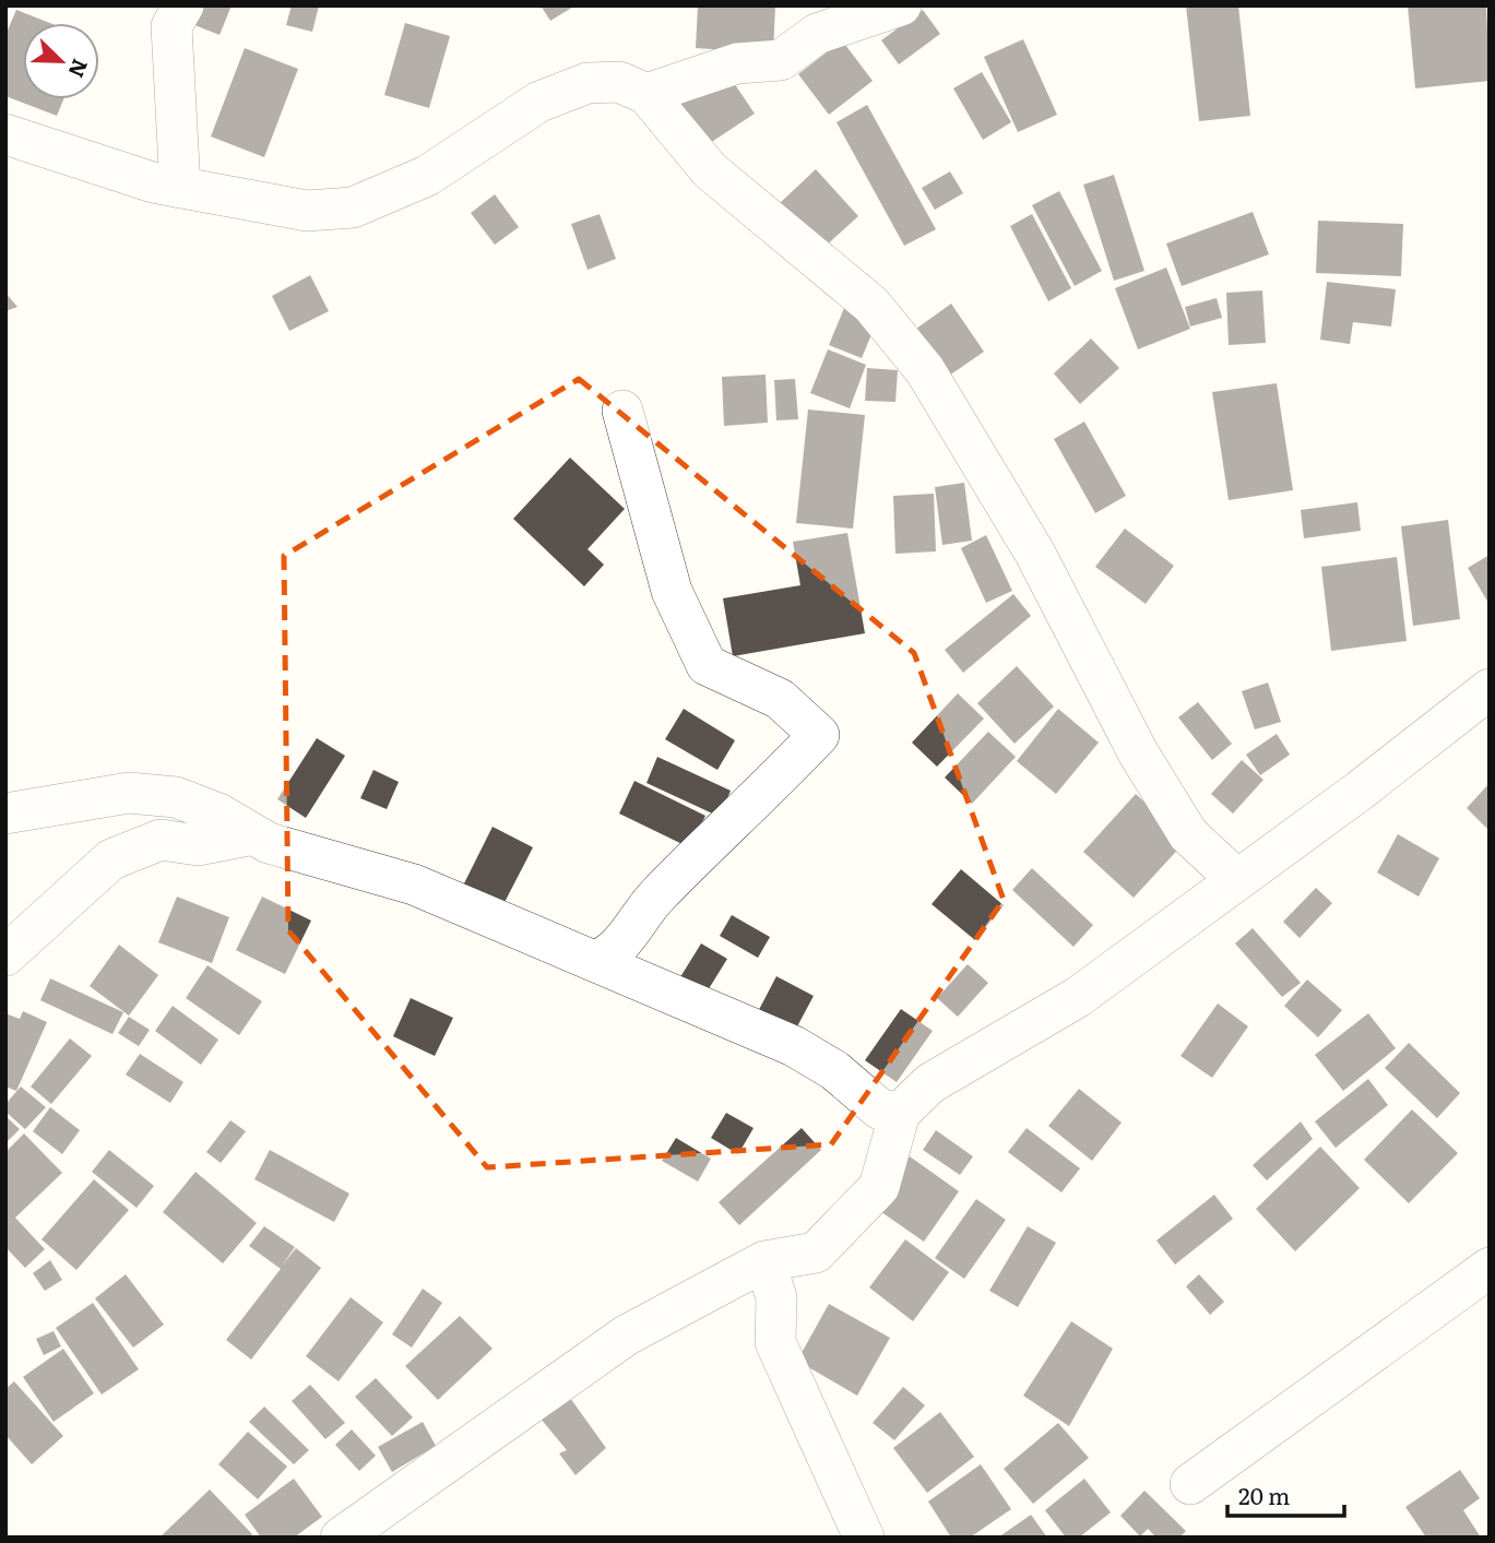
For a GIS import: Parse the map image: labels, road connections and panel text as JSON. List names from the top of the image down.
{
  "scale_bar": "20 m",
  "north": "bottom right"
}
